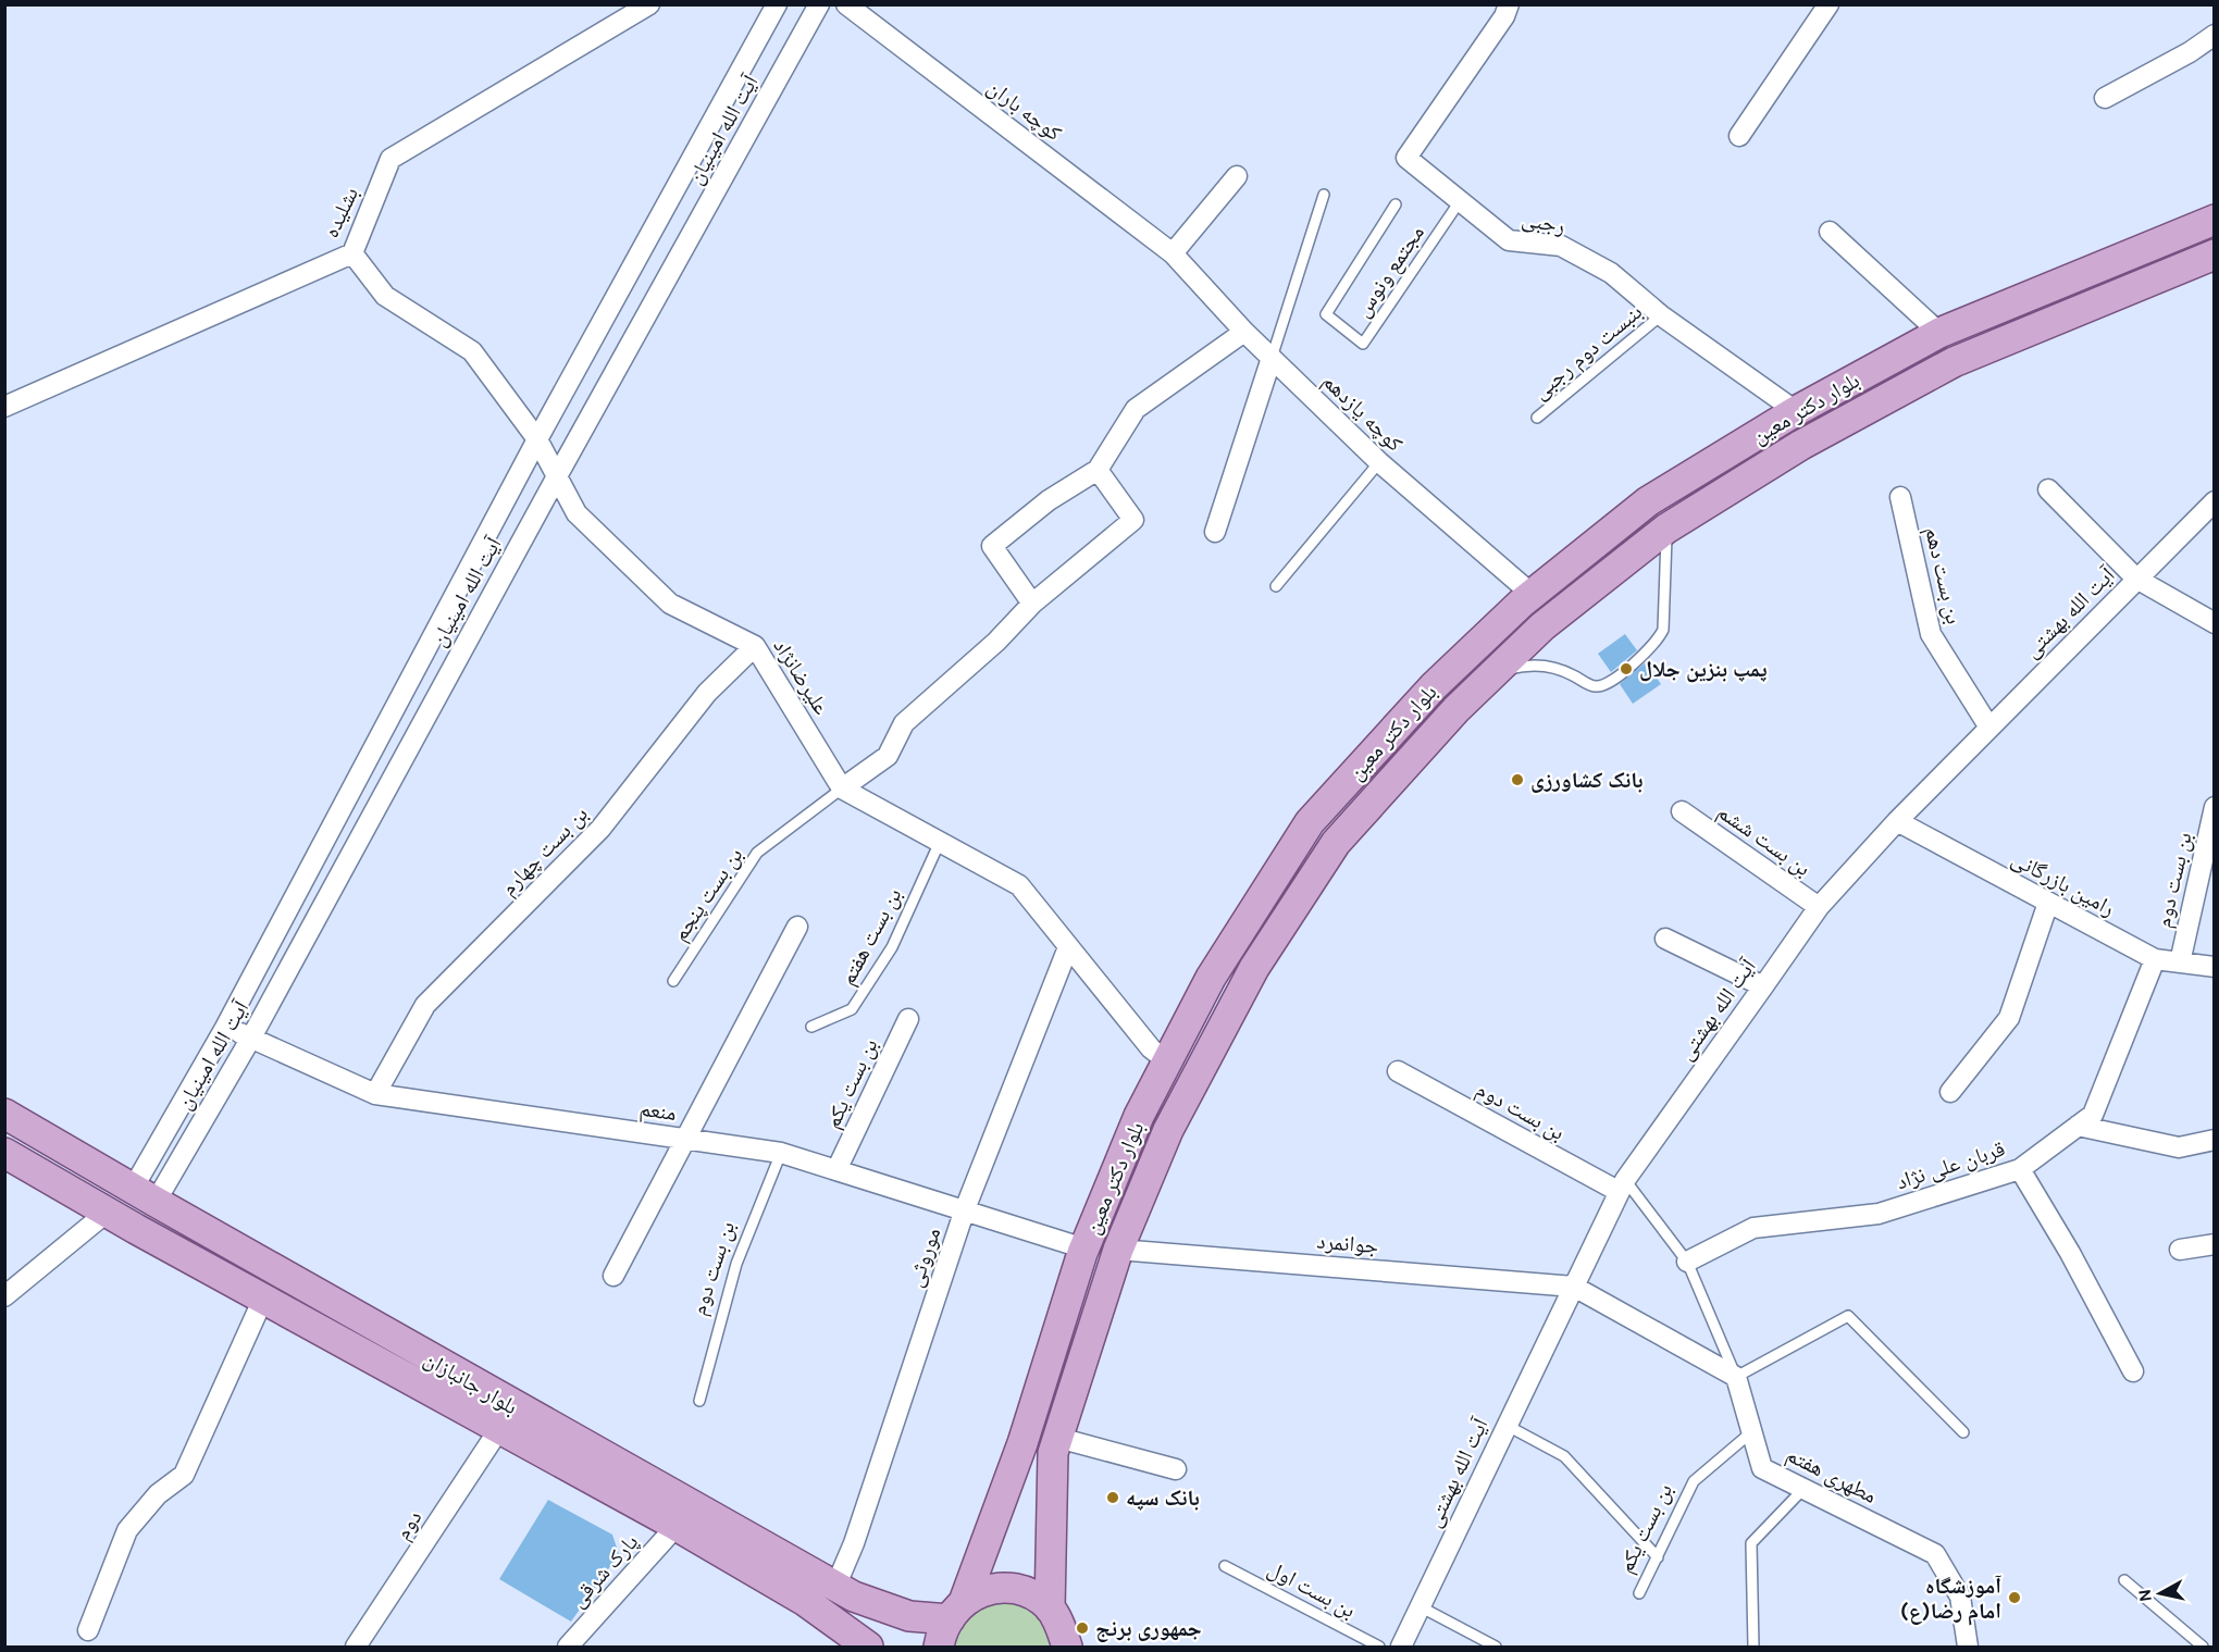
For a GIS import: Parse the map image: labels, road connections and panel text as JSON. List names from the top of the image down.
{
  "streets": {
    "main road": ["بلوار دکتر معین", "بلوار جانبازان"],
    "street": [
      "کوچه باران",
      "آیت الله امینیان",
      "بشلیده",
      "رجبی",
      "کوچه یازدهم",
      "بن بست دهم",
      "آیت الله بهشتی",
      "علیرضانژاد",
      "بن بست ششم",
      "بن بست چهارم",
      "بن بست دوم",
      "رامین بازرگانی",
      "بن بست یکم",
      "منعم",
      "قربان علی نژاد",
      "جوانمرد",
      "موروثی",
      "مطهری هفتم",
      "دوم",
      "پارک شرقی"
    ],
    "lane": [
      "مجتمع ونوس",
      "بنبست دوم رجبی",
      "بن بست پنجم",
      "بن بست هفتم",
      "بن بست اول"
    ]
  },
  "crossings": [
    ["کوچه باران", "کوچه یازدهم"],
    ["آیت الله امینیان", "علیرضانژاد"],
    ["آیت الله امینیان", "منعم"],
    ["آیت الله امینیان", "بلوار جانبازان"],
    ["بشلیده", "علیرضانژاد"],
    ["رجبی", "مجتمع ونوس"],
    ["رجبی", "بنبست دوم رجبی"],
    ["رجبی", "بلوار دکتر معین"],
    ["بلوار دکتر معین", "کوچه یازدهم"],
    ["بلوار دکتر معین", "منعم"],
    ["بلوار دکتر معین", "جوانمرد"],
    ["بلوار دکتر معین", "بلوار جانبازان"],
    ["بن بست دهم", "آیت الله بهشتی"],
    ["آیت الله بهشتی", "بن بست ششم"],
    ["آیت الله بهشتی", "بن بست دوم"],
    ["آیت الله بهشتی", "رامین بازرگانی"],
    ["آیت الله بهشتی", "جوانمرد"],
    ["علیرضانژاد", "بن بست چهارم"],
    ["علیرضانژاد", "بن بست پنجم"],
    ["بن بست چهارم", "منعم"],
    ["بن بست دوم", "رامین بازرگانی"],
    ["بن بست دوم", "منعم"],
    ["رامین بازرگانی", "قربان علی نژاد"],
    ["بن بست یکم", "منعم"],
    ["بن بست یکم", "مطهری هفتم"],
    ["منعم", "موروثی"],
    ["موروثی", "بلوار جانبازان"],
    ["بلوار جانبازان", "دوم"],
    ["بلوار جانبازان", "پارک شرقی"]
  ],
  "places": [
    "پمپ بنزین جلال",
    "بانک کشاورزی",
    "بانک سپه",
    "آموزشگاه امام رضا(ع)",
    "جمهوری برنج"
  ],
  "north": "left"
}
